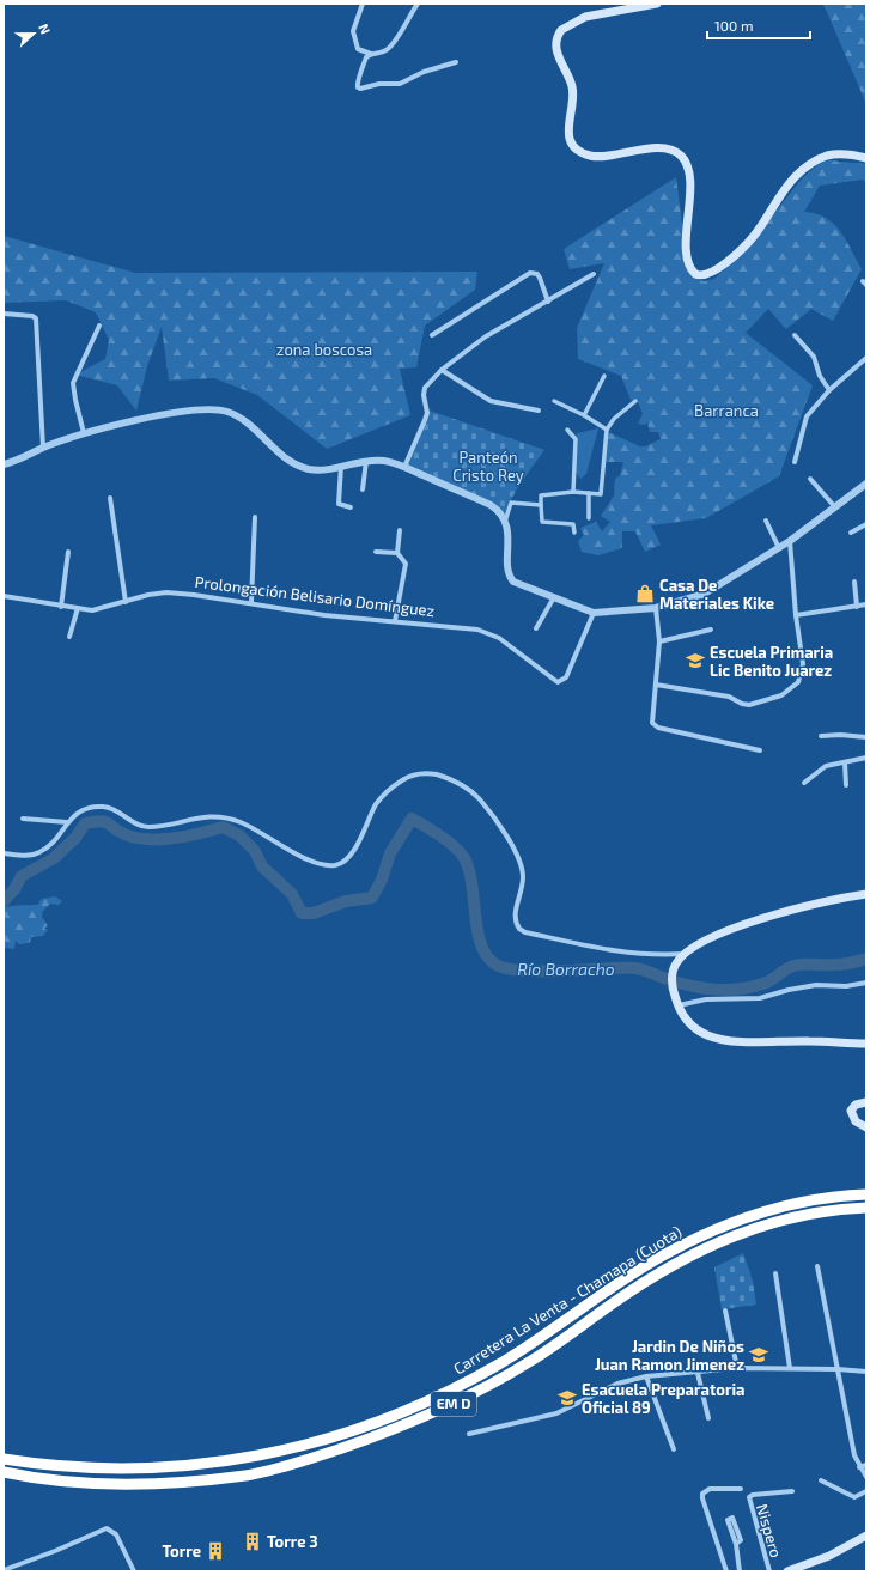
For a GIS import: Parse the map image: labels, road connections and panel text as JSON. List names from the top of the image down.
{
  "streets": {
    "highway": ["Carretera La Venta - Chamapa (Cuota)", "EM D"],
    "street": ["Prolongación Belisario Domínguez", "Nispero"]
  },
  "water": ["Río Borracho"],
  "parks": ["zona boscosa", "Barranca", "Panteón Cristo Rey"],
  "places": {
    "shop": ["Casa De Materiales Kike"],
    "school or university": ["Escuela Primaria Lic Benito Juarez", "Jardin De Niños Juan Ramon Jimenez", "Esacuela Preparatoria Oficial 89"],
    "building": ["Torre 3", "Torre"]
  },
  "scale_bar": "100 m",
  "north": "right"
}
